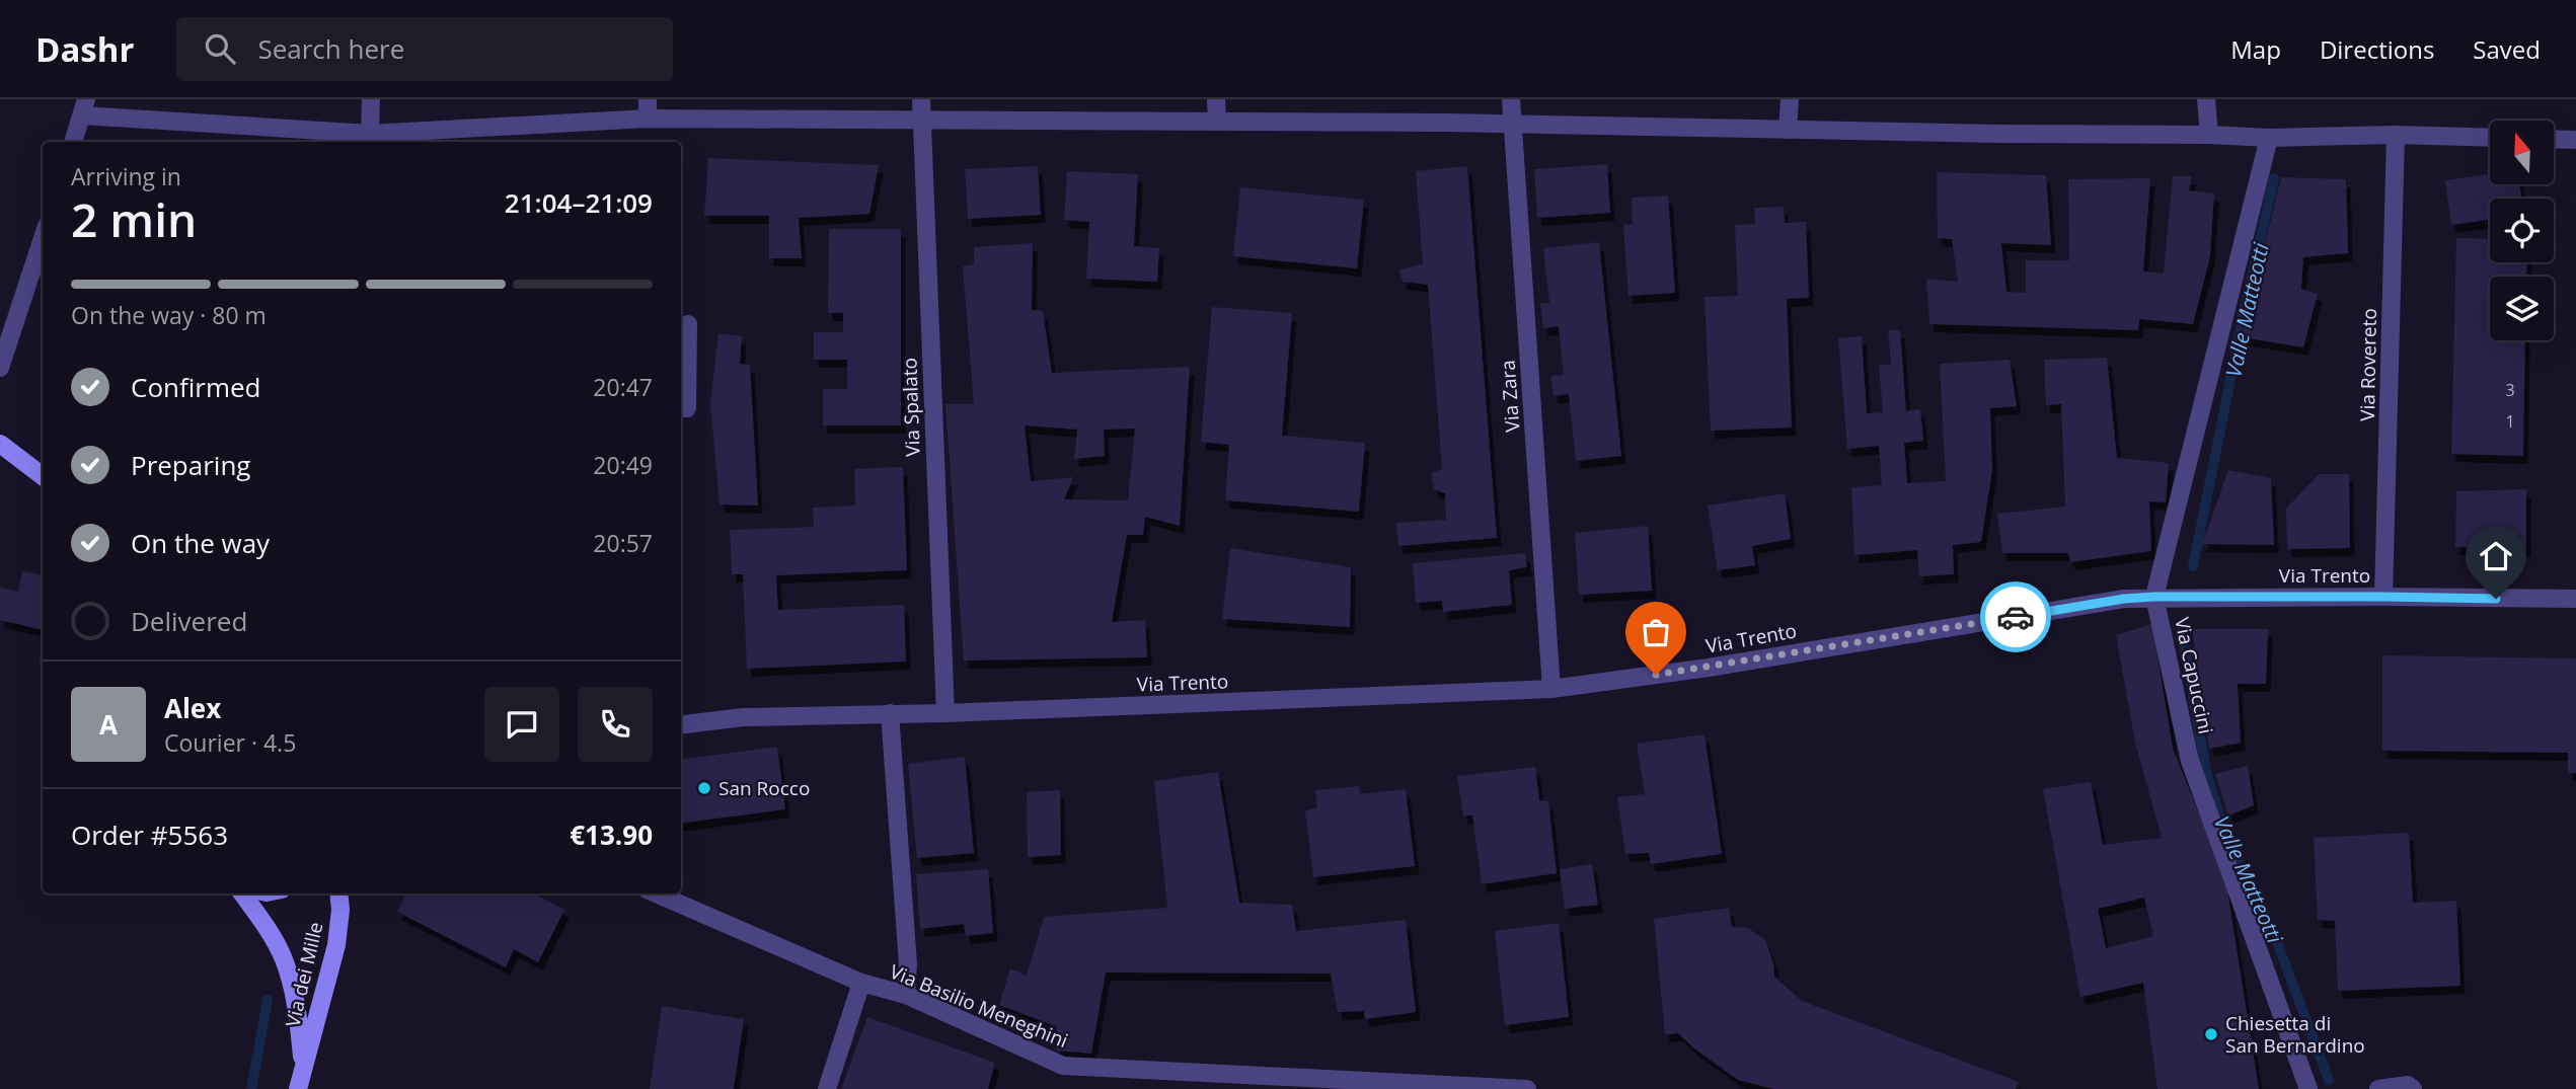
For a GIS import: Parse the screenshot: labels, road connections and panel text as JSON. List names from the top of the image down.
{
  "streets": {
    "main road": ["Via dei Mille"],
    "street": [
      "Via Rovereto",
      "Via Zara",
      "Via Spalato",
      "Via Trento",
      "Via Capuccini",
      "Via Basilio Meneghini"
    ]
  },
  "crossings": [
    ["Via Rovereto", "Via Trento"],
    ["Via Zara", "Via Trento"],
    ["Via Spalato", "Via Trento"],
    ["Via Trento", "Via Capuccini"]
  ],
  "water": ["Valle Matteotti"],
  "places": ["San Rocco", "Chiesetta di San Bernardino"],
  "house_numbers": ["3", "1"],
  "north": "top",
  "page": {
    "header": "Dashr",
    "search": "Search here",
    "nav": ["Map", "Directions", "Saved"],
    "heading": ["2 min", "Arriving in", "21:04–21:09"],
    "panel": [
      "Alex",
      "Courier · 4.5",
      "Order #5563",
      "€13.90"
    ],
    "bar": "On the way · 80 m",
    "list": [
      ["Confirmed", "20:47"],
      ["Preparing", "20:49"],
      ["On the way", "20:57"],
      "Delivered"
    ],
    "round": "A"
  }
}
